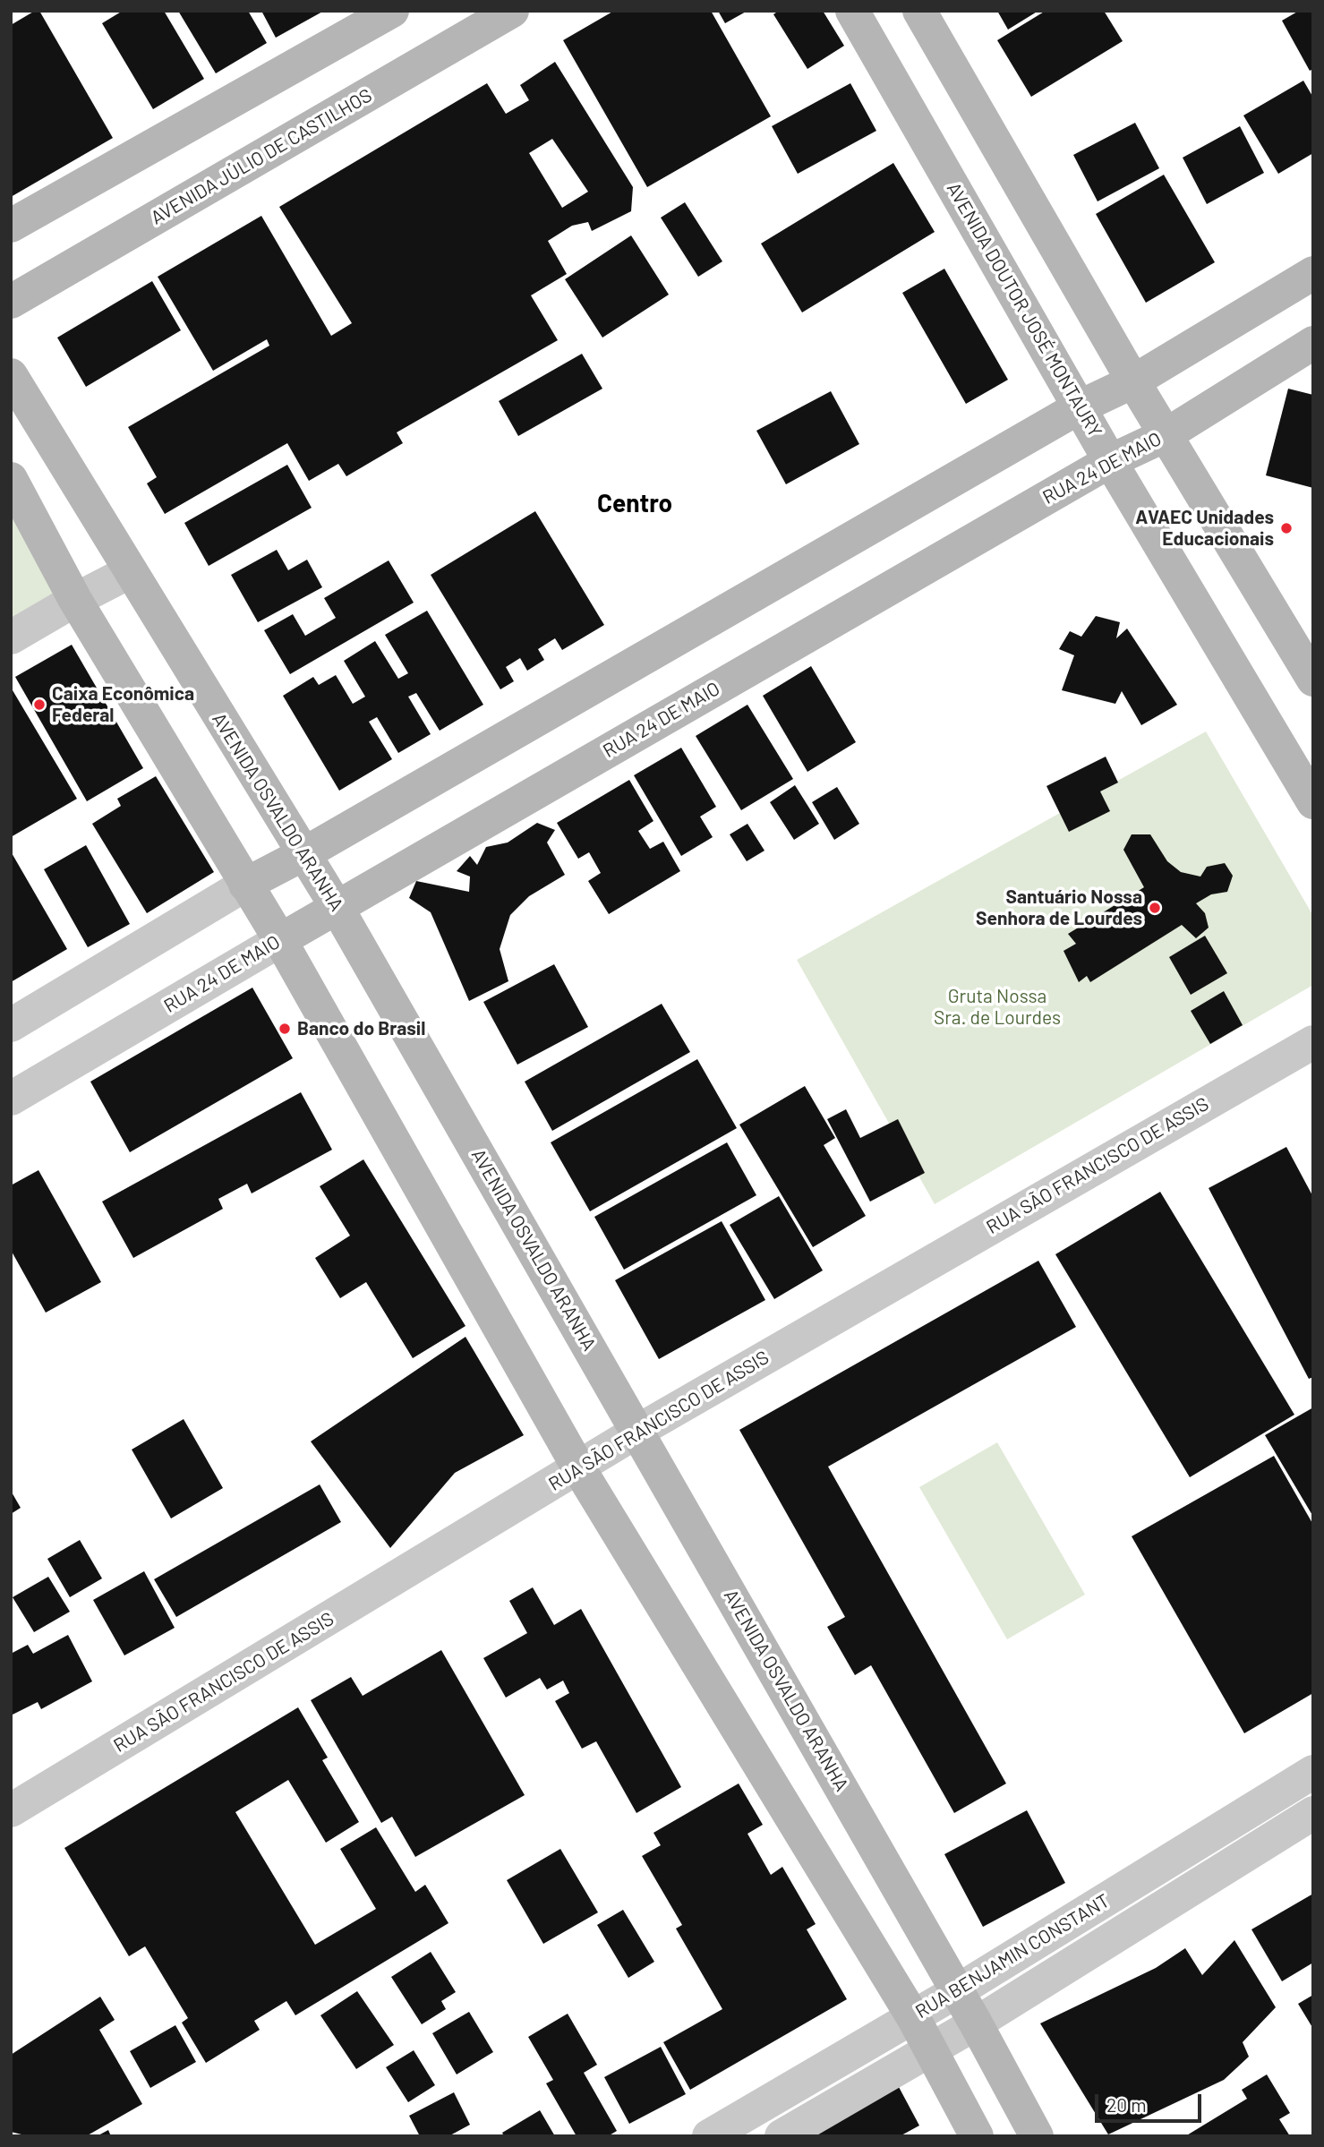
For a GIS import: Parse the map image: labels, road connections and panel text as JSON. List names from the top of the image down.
{
  "streets": {
    "main road": [
      "AVENIDA JÚLIO DE CASTILHOS",
      "AVENIDA DOUTOR JOSÉ MONTAURY",
      "RUA 24 DE MAIO",
      "AVENIDA OSVALDO ARANHA"
    ],
    "street": ["RUA SÃO FRANCISCO DE ASSIS", "RUA BENJAMIN CONSTANT"]
  },
  "crossings": [
    ["AVENIDA DOUTOR JOSÉ MONTAURY", "RUA 24 DE MAIO"],
    ["RUA 24 DE MAIO", "AVENIDA OSVALDO ARANHA"],
    ["AVENIDA OSVALDO ARANHA", "RUA SÃO FRANCISCO DE ASSIS"],
    ["AVENIDA OSVALDO ARANHA", "RUA BENJAMIN CONSTANT"]
  ],
  "districts": ["Centro"],
  "parks": ["Gruta Nossa Sra. de Lourdes"],
  "places": [
    "AVAEC Unidades Educacionais",
    "Caixa Econômica Federal",
    "Santuário Nossa Senhora de Lourdes",
    "Banco do Brasil"
  ],
  "scale_bar": "20 m"
}
